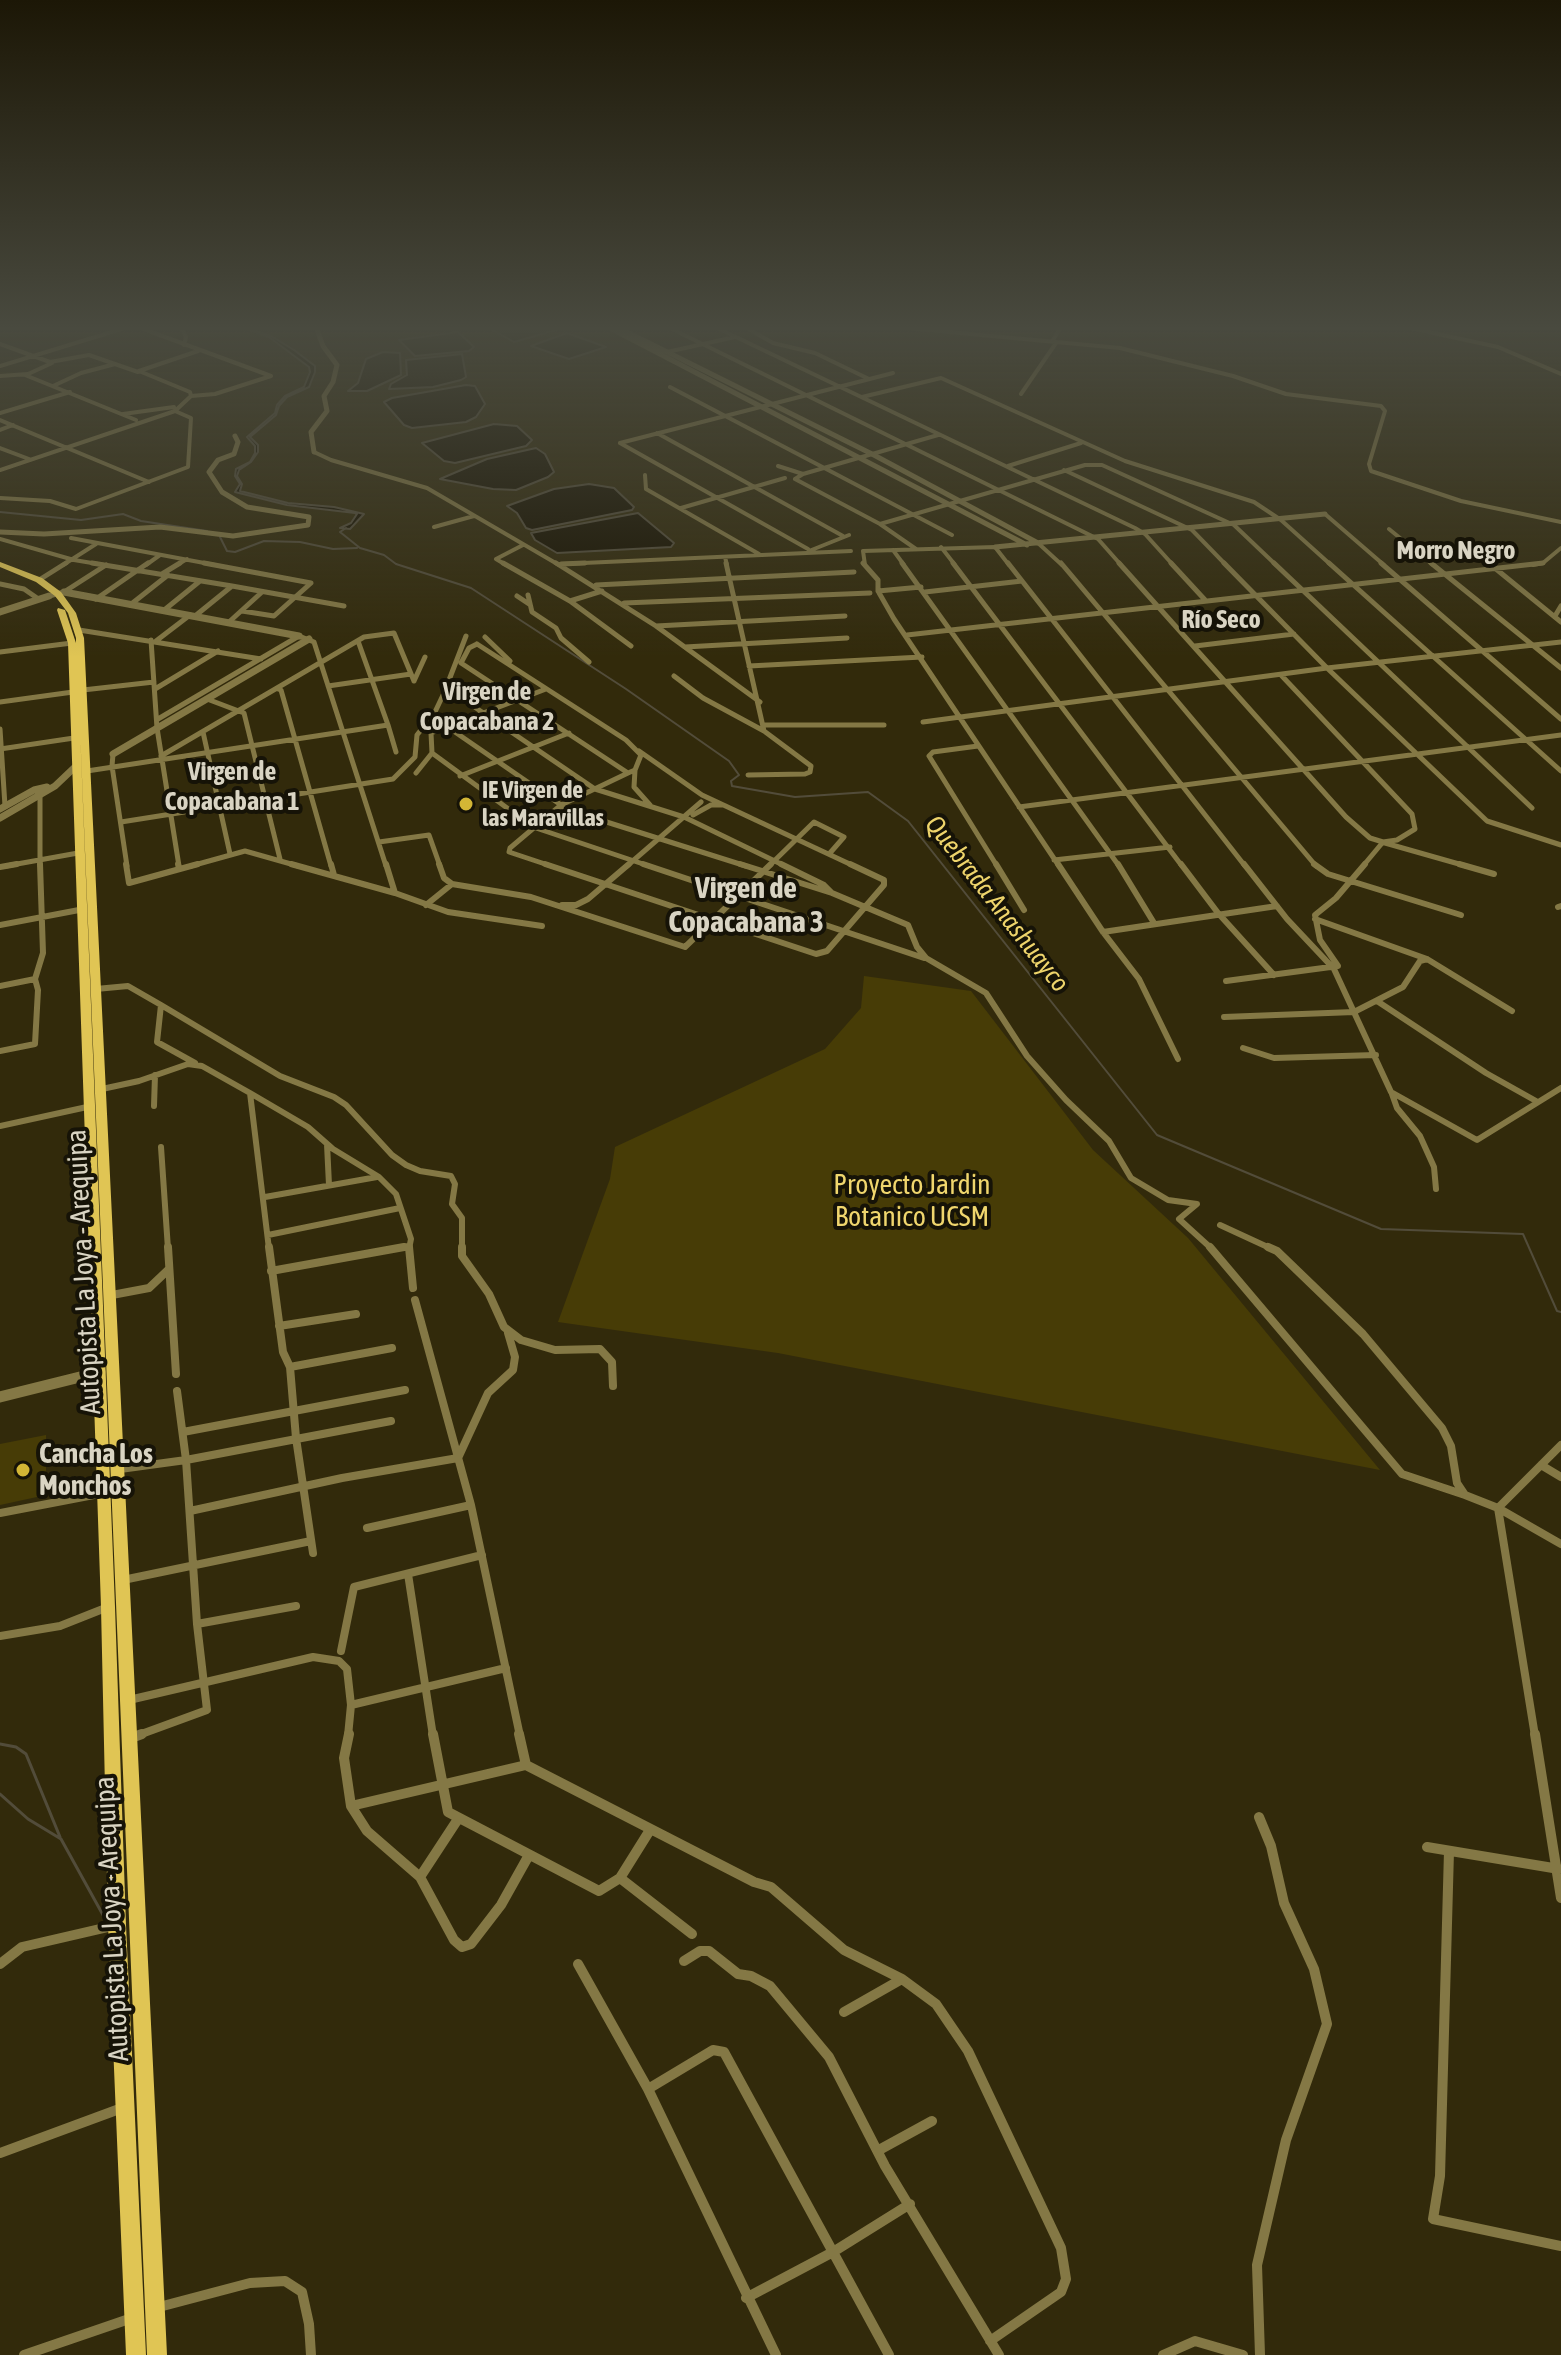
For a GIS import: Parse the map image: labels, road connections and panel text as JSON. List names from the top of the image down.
{
  "streets": {
    "main road": ["Autopista La Joya - Arequipa"]
  },
  "districts": [
    "Morro Negro",
    "Río Seco",
    "Virgen de Copacabana 2",
    "Virgen de Copacabana 1",
    "Virgen de Copacabana 3"
  ],
  "water": ["Quebrada Anashuayco"],
  "parks": ["Proyecto Jardin Botanico UCSM"],
  "places": ["IE Virgen de las Maravillas", "Cancha Los Monchos"]
}
